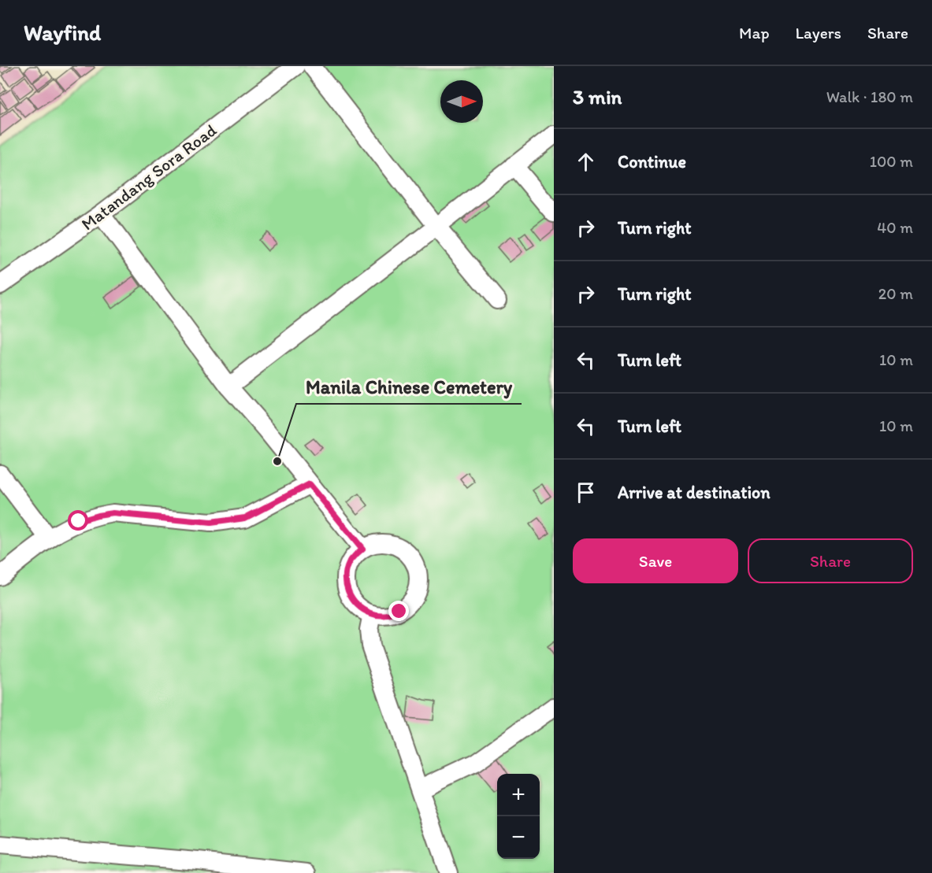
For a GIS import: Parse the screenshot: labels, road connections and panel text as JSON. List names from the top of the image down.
{
  "streets": {
    "lane": ["Matandang Sora Road"]
  },
  "places": ["Manila Chinese Cemetery"],
  "north": "right",
  "page": {
    "header": "Wayfind",
    "nav": ["Map", "Layers", "Share"],
    "heading": ["3 min", "Walk · 180 m"],
    "list": [
      ["Continue", "100 m"],
      ["Turn right", "40 m"],
      ["Turn right", "20 m"],
      ["Turn left", "10 m"],
      ["Turn left", "10 m"],
      "Arrive at destination"
    ],
    "buttons": ["Save", "Share"],
    "map_buttons": ["+", "−"]
  }
}
